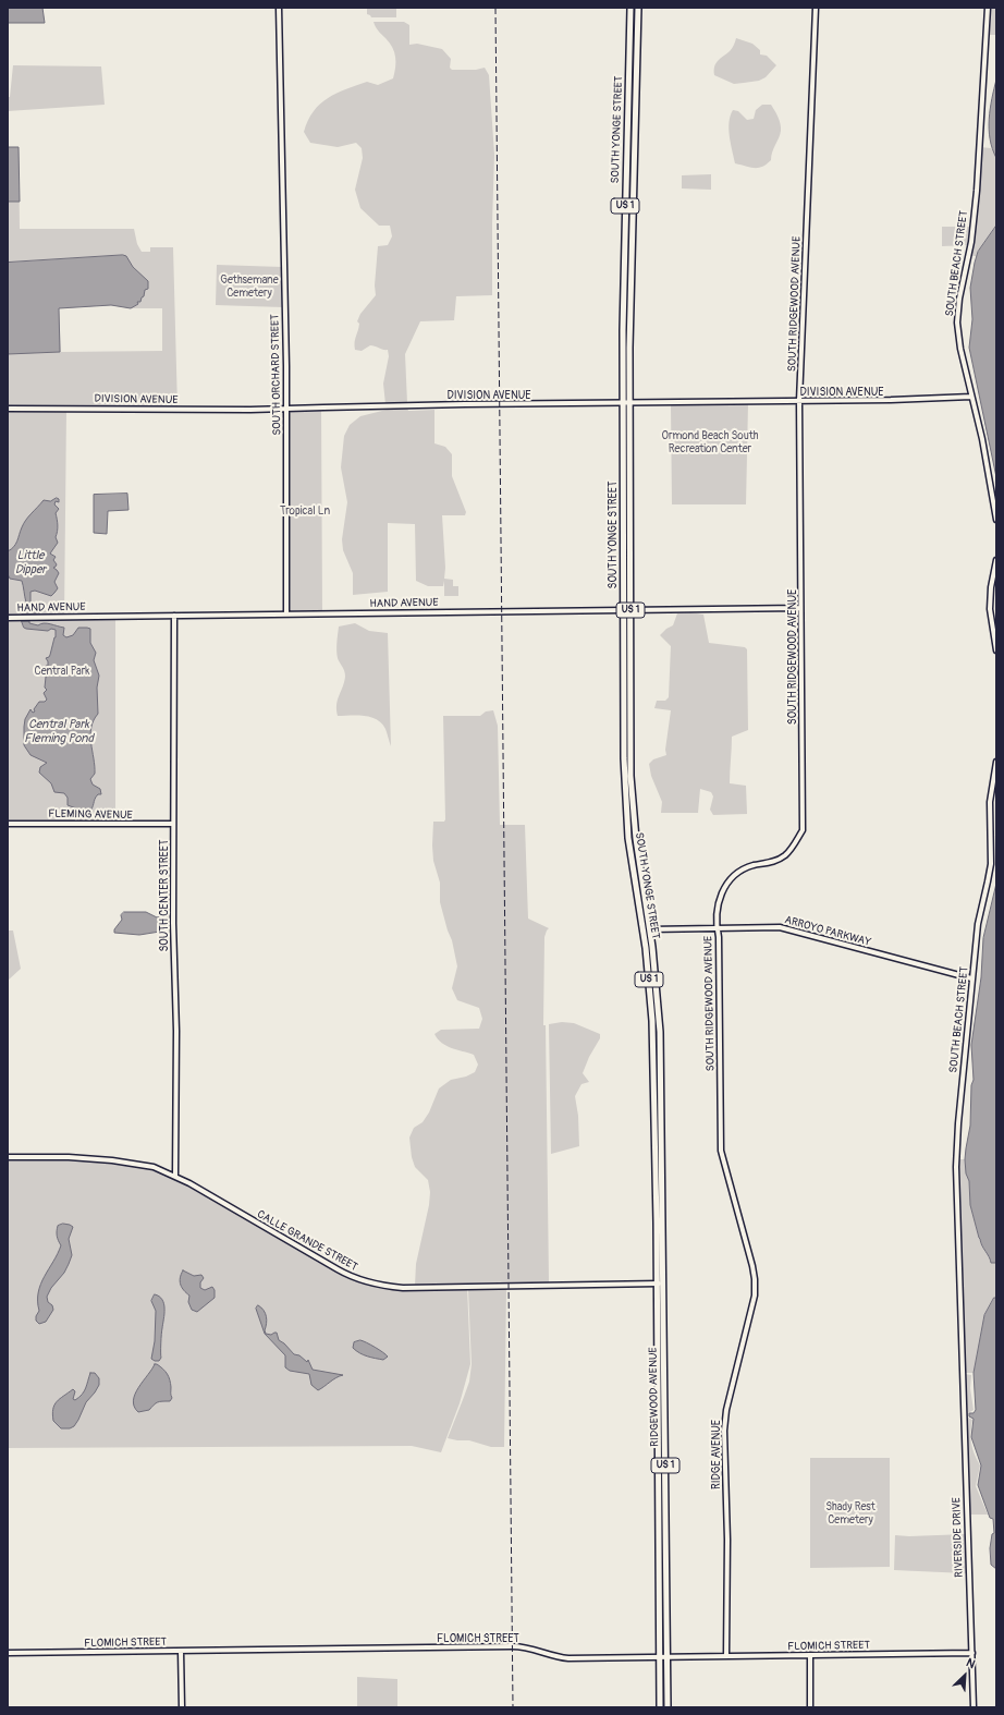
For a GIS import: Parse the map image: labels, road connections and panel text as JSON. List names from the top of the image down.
{
  "streets": {
    "main road": ["SOUTH YONGE STREET", "US 1", "RIDGEWOOD AVENUE"],
    "street": [
      "SOUTH BEACH STREET",
      "SOUTH RIDGEWOOD AVENUE",
      "SOUTH ORCHARD STREET",
      "DIVISION AVENUE",
      "HAND AVENUE",
      "FLEMING AVENUE",
      "SOUTH CENTER STREET",
      "ARROYO PARKWAY",
      "CALLE GRANDE STREET",
      "RIDGE AVENUE",
      "RIVERSIDE DRIVE",
      "FLOMICH STREET"
    ]
  },
  "crossings": [
    ["SOUTH YONGE STREET", "DIVISION AVENUE"],
    ["SOUTH YONGE STREET", "HAND AVENUE"],
    ["SOUTH YONGE STREET", "ARROYO PARKWAY"],
    ["SOUTH YONGE STREET", "RIDGEWOOD AVENUE"],
    ["SOUTH BEACH STREET", "DIVISION AVENUE"],
    ["SOUTH BEACH STREET", "ARROYO PARKWAY"],
    ["SOUTH BEACH STREET", "RIVERSIDE DRIVE"],
    ["SOUTH RIDGEWOOD AVENUE", "DIVISION AVENUE"],
    ["SOUTH RIDGEWOOD AVENUE", "HAND AVENUE"],
    ["SOUTH RIDGEWOOD AVENUE", "ARROYO PARKWAY"],
    ["SOUTH RIDGEWOOD AVENUE", "RIDGE AVENUE"],
    ["SOUTH ORCHARD STREET", "DIVISION AVENUE"],
    ["SOUTH ORCHARD STREET", "HAND AVENUE"],
    ["HAND AVENUE", "SOUTH CENTER STREET"],
    ["FLEMING AVENUE", "SOUTH CENTER STREET"],
    ["SOUTH CENTER STREET", "CALLE GRANDE STREET"],
    ["CALLE GRANDE STREET", "RIDGEWOOD AVENUE"],
    ["RIDGEWOOD AVENUE", "FLOMICH STREET"],
    ["RIDGE AVENUE", "FLOMICH STREET"],
    ["RIVERSIDE DRIVE", "FLOMICH STREET"]
  ],
  "water": ["Little Dipper", "Central Park Fleming Pond"],
  "parks": [
    "Gethsemane Cemetery",
    "Ormond Beach South Recreation Center",
    "Tropical Ln",
    "Central Park",
    "Shady Rest Cemetery"
  ],
  "north": "top right"
}
